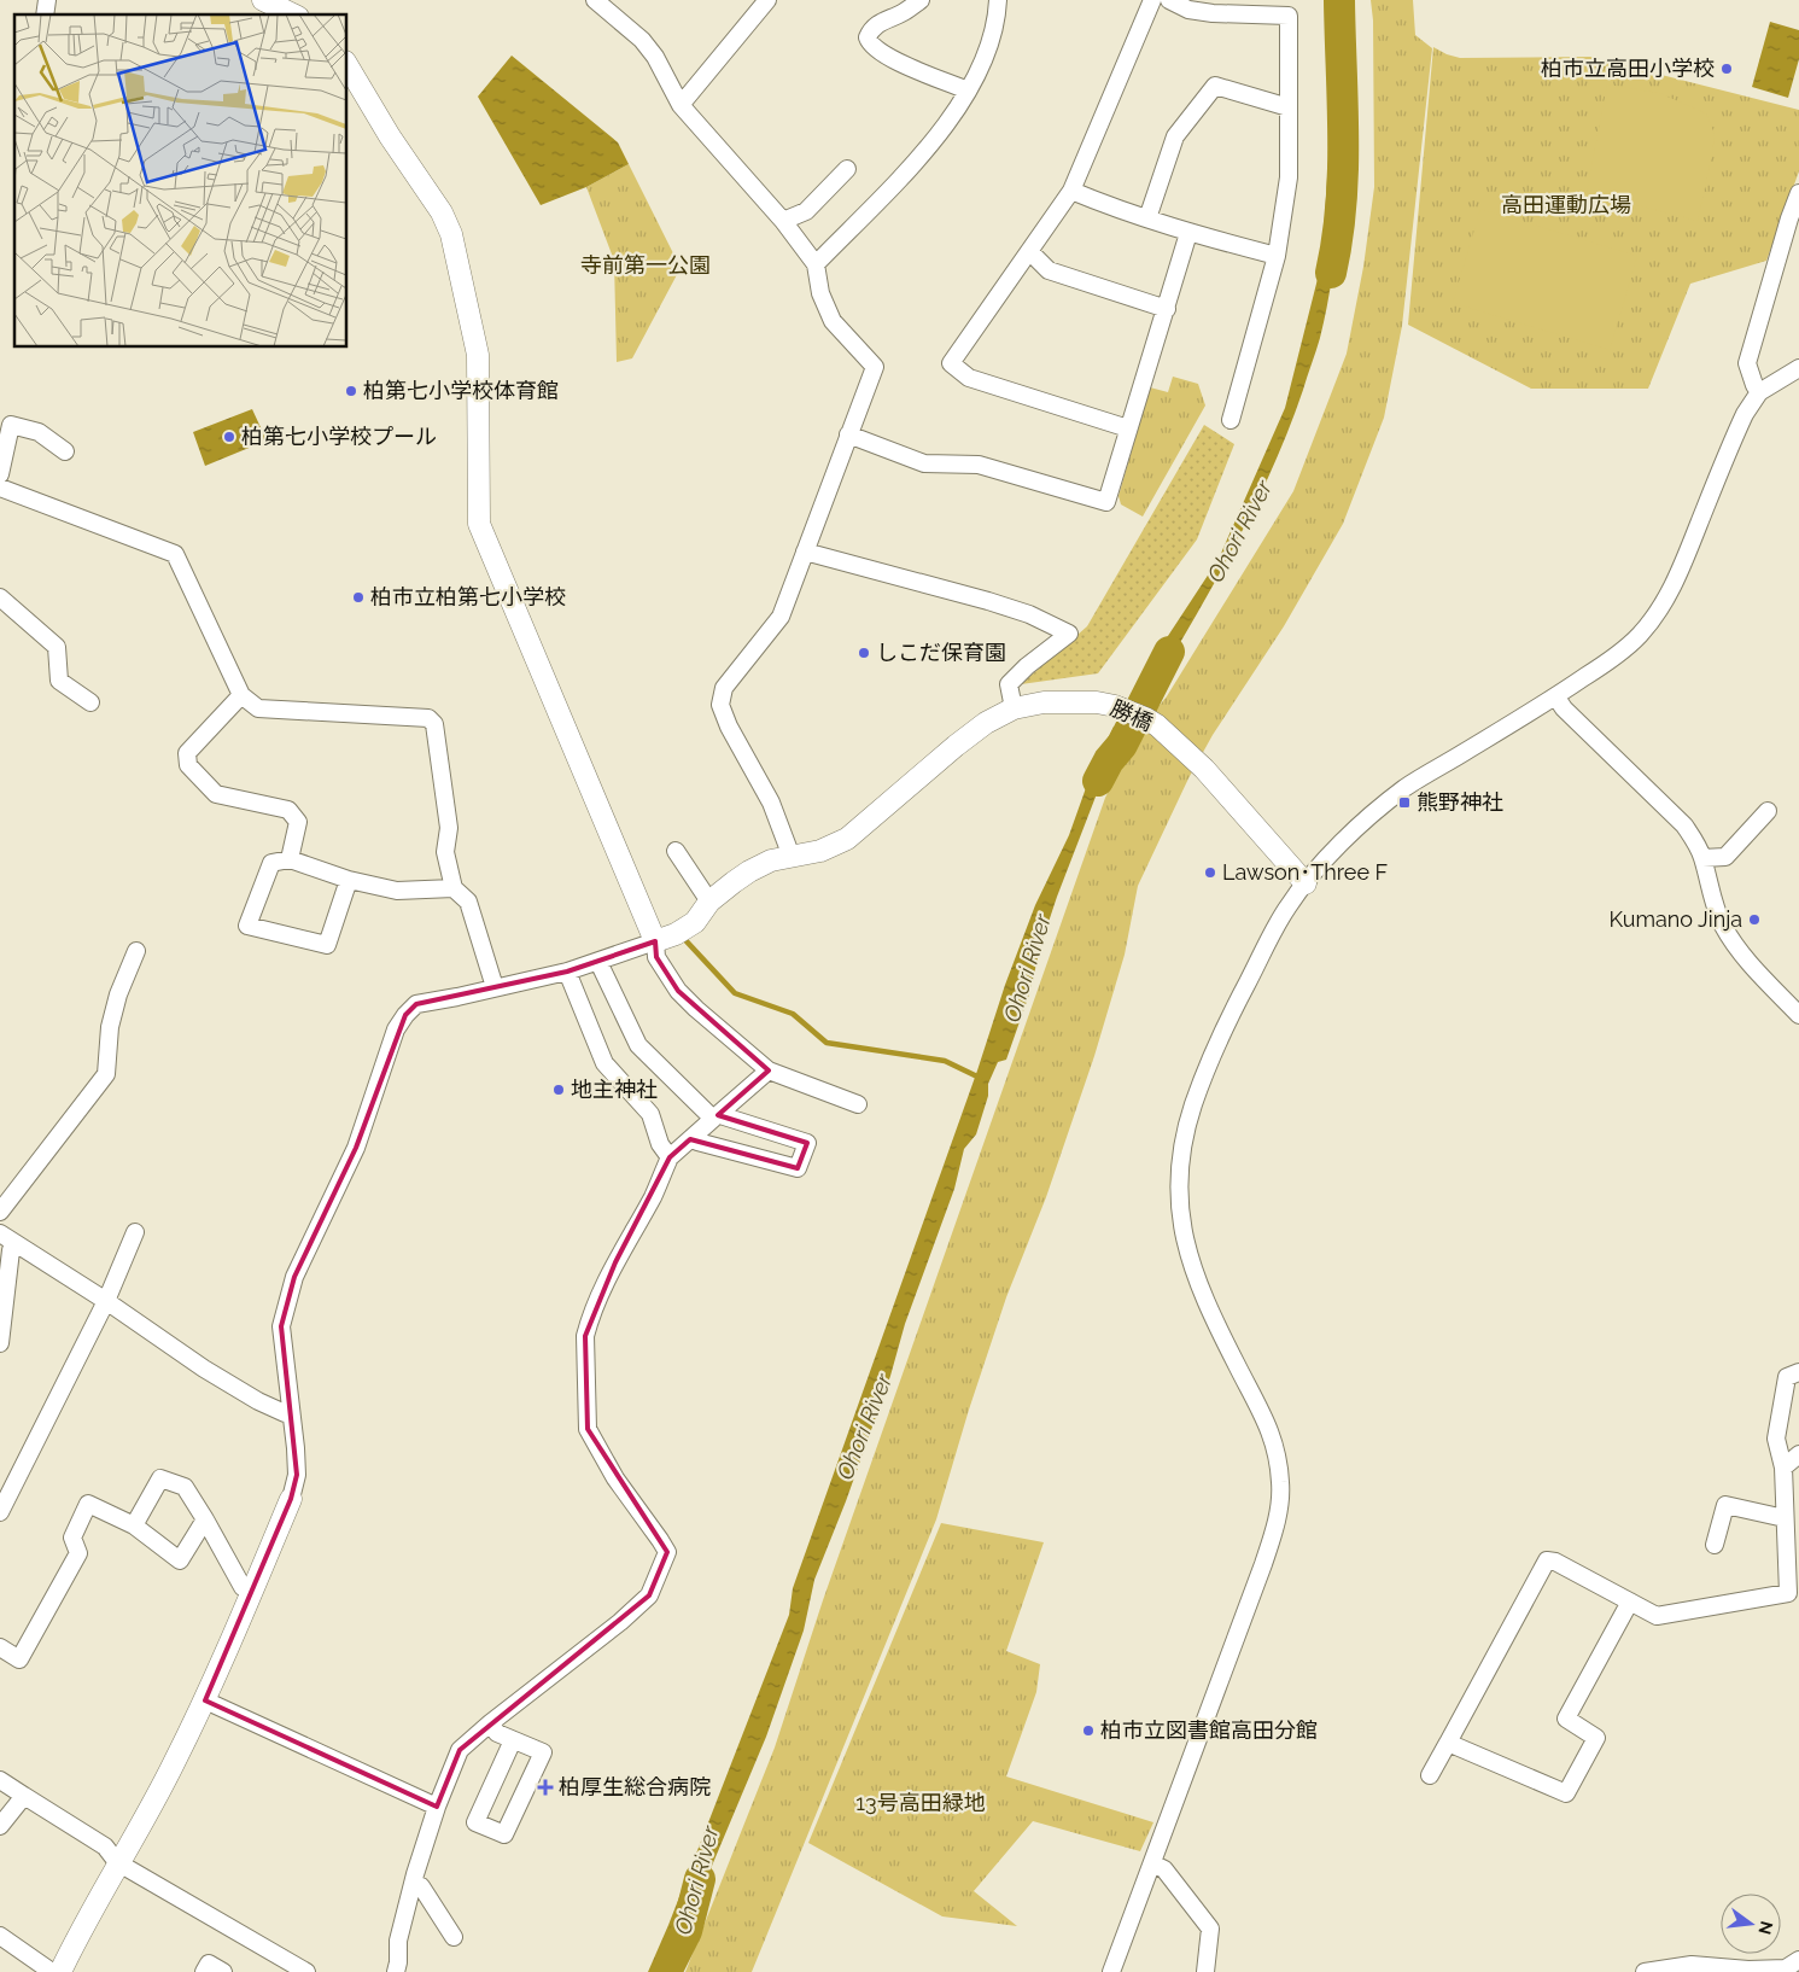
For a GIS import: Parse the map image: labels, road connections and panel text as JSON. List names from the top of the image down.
{
  "streets": {
    "street": ["勝橋"]
  },
  "water": ["Ohori River"],
  "parks": ["高田運動広場", "寺前第一公園", "13号高田緑地"],
  "places": {
    "other": [
      "柏市立高田小学校",
      "柏第七小学校体育館",
      "柏第七小学校プール",
      "柏市立柏第七小学校",
      "しこだ保育園",
      "Lawson･Three F",
      "Kumano Jinja",
      "地主神社",
      "柏市立図書館高田分館"
    ],
    "transit": ["熊野神社"],
    "health": ["柏厚生総合病院"]
  },
  "north": "right"
}
